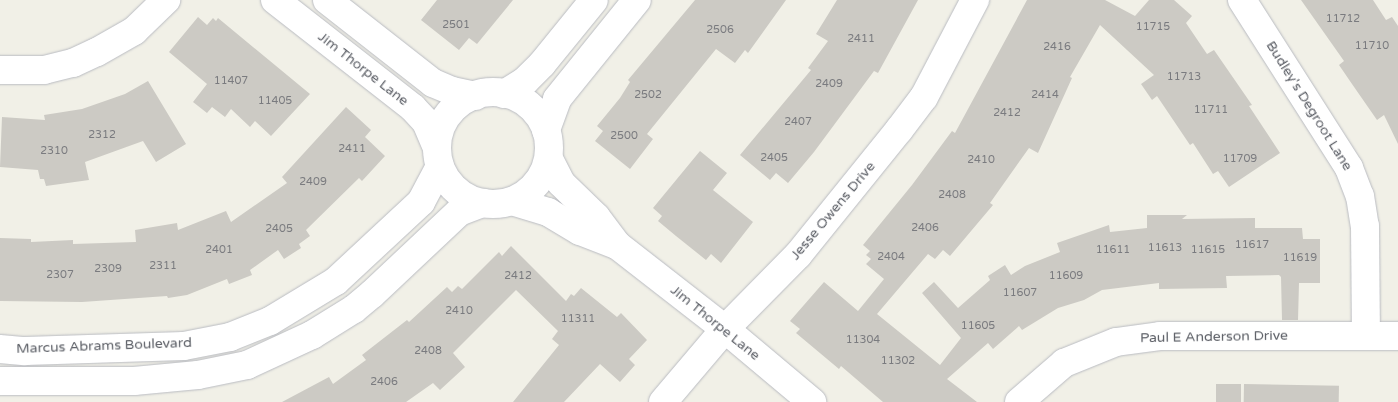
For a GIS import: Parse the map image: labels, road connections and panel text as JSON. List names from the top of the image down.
{
  "streets": {
    "street": [
      "Jim Thorpe Lane",
      "Budley's Degroot Lane",
      "Jesse Owens Drive",
      "Paul E Anderson Drive",
      "Marcus Abrams Boulevard"
    ]
  },
  "crossings": [
    ["Jim Thorpe Lane", "Jesse Owens Drive"],
    ["Jim Thorpe Lane", "Marcus Abrams Boulevard"],
    ["Budley's Degroot Lane", "Paul E Anderson Drive"]
  ],
  "house_numbers": [
    "11712",
    "2501",
    "11715",
    "2506",
    "2411",
    "11710",
    "2416",
    "11713",
    "11407",
    "2409",
    "2502",
    "2414",
    "11405",
    "11711",
    "2412",
    "2407",
    "2312",
    "2500",
    "2411",
    "2310",
    "2405",
    "11709",
    "2410",
    "2409",
    "2408",
    "2406",
    "2405",
    "11617",
    "11613",
    "2401",
    "11611",
    "11615",
    "2404",
    "11619",
    "2311",
    "2309",
    "2307",
    "2412",
    "11609",
    "11607",
    "2410",
    "11311",
    "11605",
    "11304",
    "2408",
    "11302",
    "2406"
  ]
}
